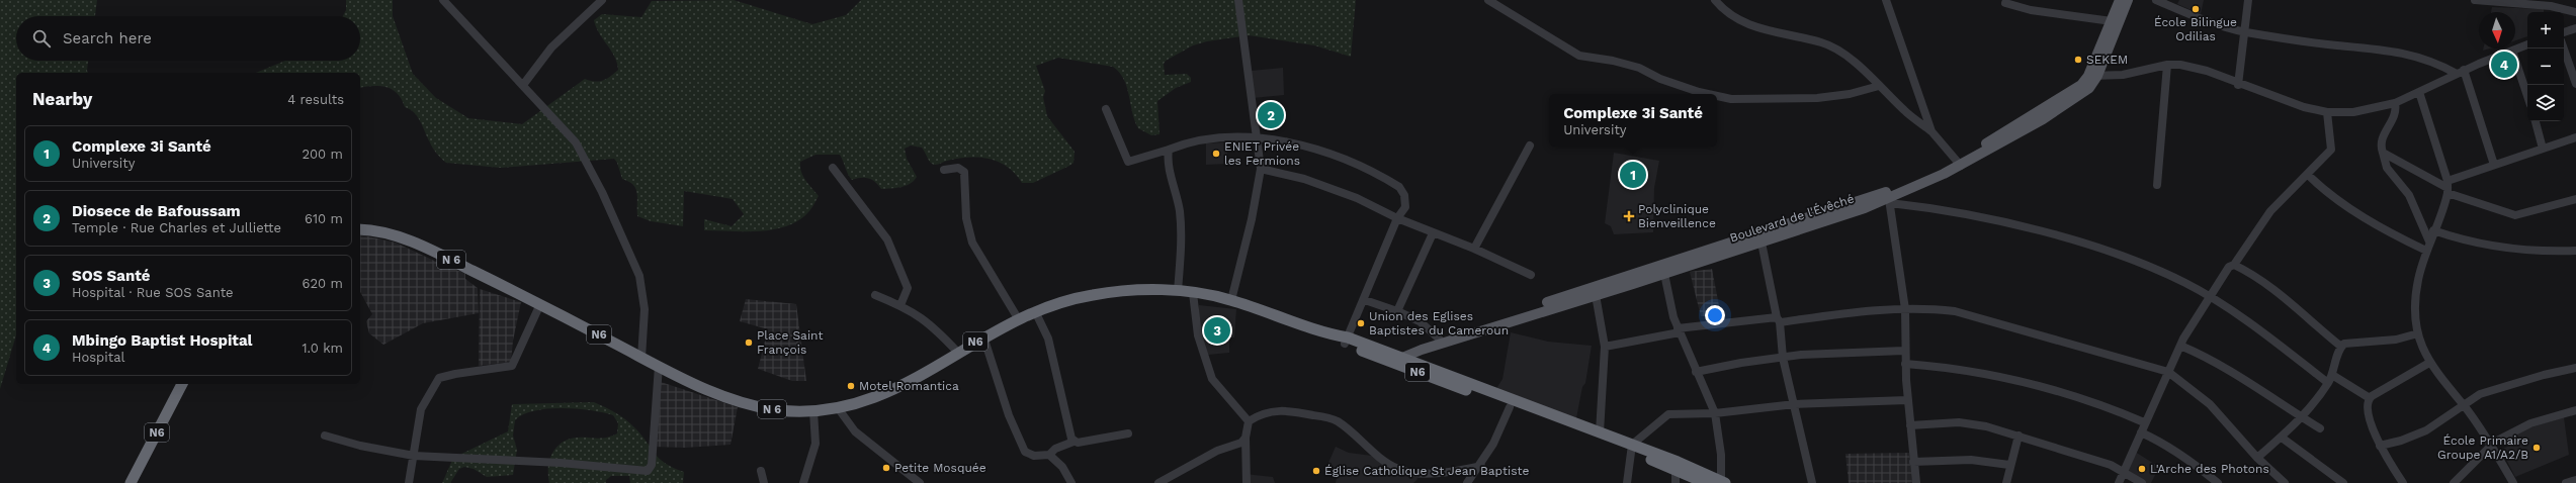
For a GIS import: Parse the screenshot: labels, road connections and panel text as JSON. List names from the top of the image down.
{
  "streets": {
    "highway": ["N 6", "N6"],
    "main road": ["Boulevard de l'Évêché"]
  },
  "crossings": [
    ["Boulevard de l'Évêché", "N6"],
    ["N 6", "N6"]
  ],
  "places": {
    "other": [
      "École Bilingue Odilias",
      "SEKEM",
      "ENIET Privée les Fermions",
      "Union des Eglises Baptistes du Cameroun",
      "Place Saint François",
      "Motel Romantica",
      "École Primaire Groupe A1/A2/B",
      "Petite Mosquée",
      "L'Arche des Photons",
      "Église Catholique St Jean Baptiste"
    ],
    "health": ["Polyclinique Bienveillence"]
  },
  "north": "bottom",
  "page": {
    "map_buttons": ["+", "−"],
    "search": "Search here",
    "pins": [
      "4",
      "2",
      "1",
      "3"
    ],
    "heading": ["Nearby", "4 results"],
    "popup": ["Complexe 3i Santé", "University"],
    "list": [
      {
        "mark": "1",
        "name": "Complexe 3i Santé",
        "note": "University",
        "value": "200 m"
      },
      {
        "mark": "2",
        "name": "Diosece de Bafoussam",
        "note": "Temple · Rue Charles et Julliette",
        "value": "610 m"
      },
      {
        "mark": "3",
        "name": "SOS Santé",
        "note": "Hospital · Rue SOS Sante",
        "value": "620 m"
      },
      {
        "mark": "4",
        "name": "Mbingo Baptist Hospital",
        "note": "Hospital",
        "value": "1.0 km"
      }
    ]
  }
}
